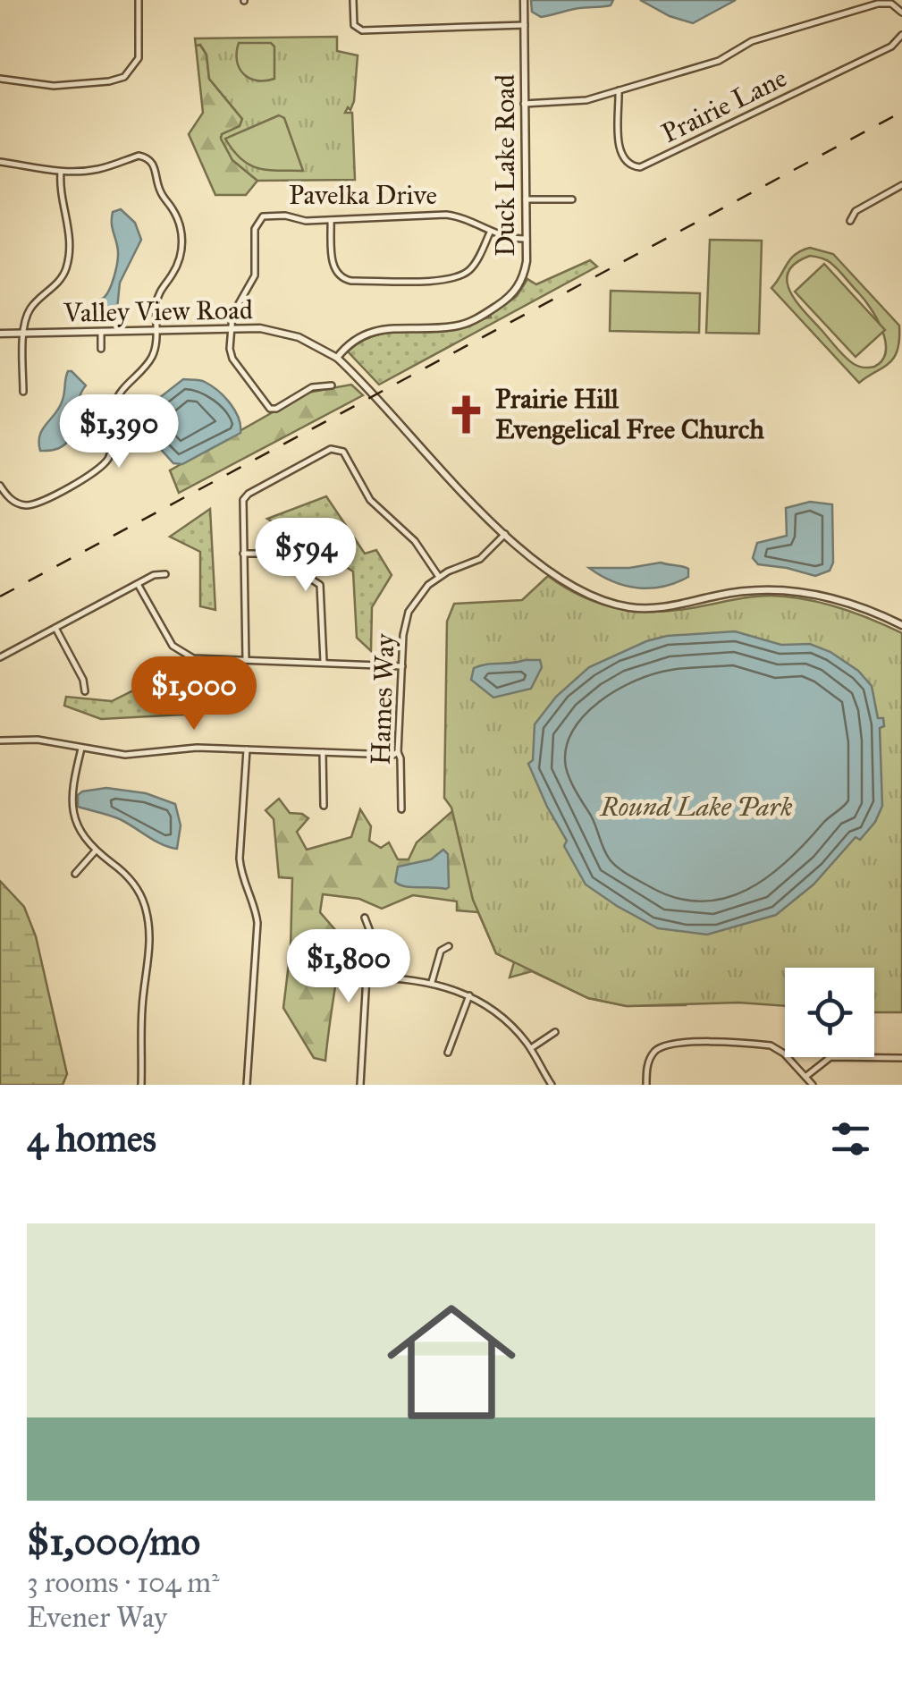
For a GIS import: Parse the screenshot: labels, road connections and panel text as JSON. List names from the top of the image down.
{
  "streets": {
    "street": [
      "Prairie Lane",
      "Duck Lake Road",
      "Pavelka Drive",
      "Valley View Road",
      "Hames Way"
    ]
  },
  "crossings": [
    ["Duck Lake Road", "Pavelka Drive"],
    ["Duck Lake Road", "Valley View Road"],
    ["Pavelka Drive", "Valley View Road"],
    ["Valley View Road", "Hames Way"]
  ],
  "parks": ["Round Lake Park"],
  "places": {
    "church": ["Prairie Hill Evengelical Free Church"]
  },
  "page": {
    "price": [
      "$1,390",
      "$594",
      "$1,000",
      "$1,800"
    ],
    "heading": "4 homes",
    "list": [
      {
        "name": "$1,000/mo",
        "note": "3 rooms · 104 m² · Evener Way"
      }
    ]
  }
}
